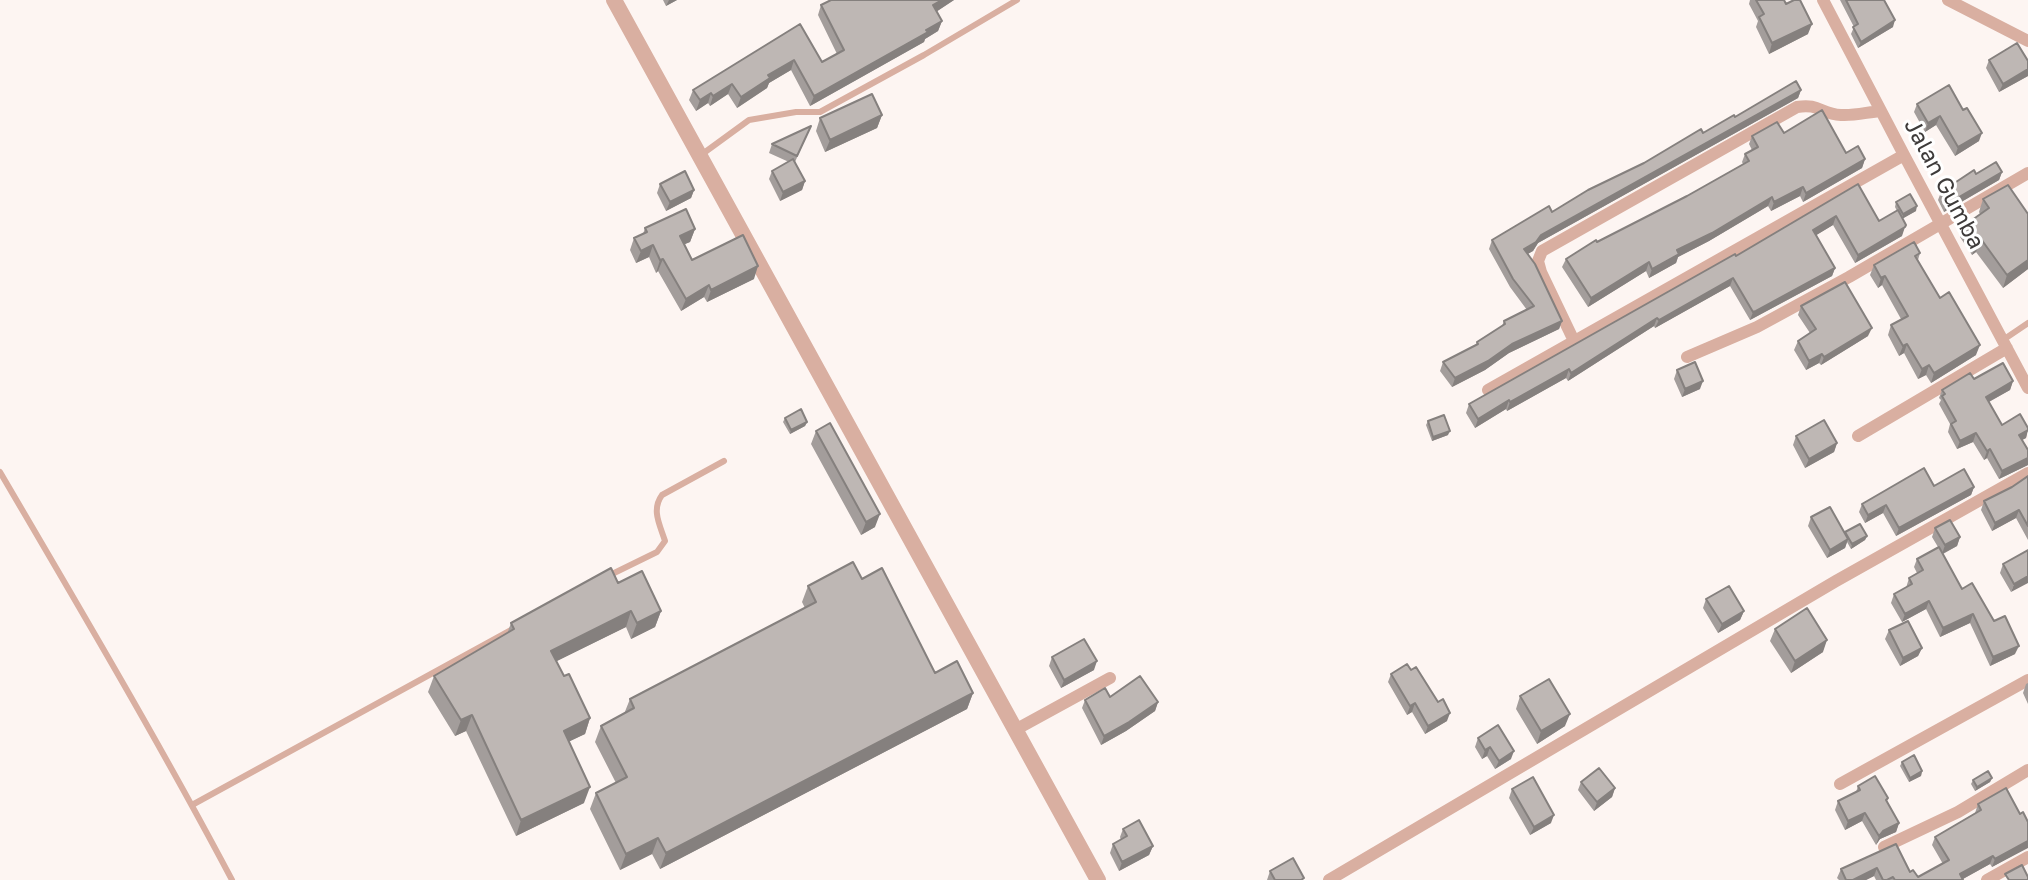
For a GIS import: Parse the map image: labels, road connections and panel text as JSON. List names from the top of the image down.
{
  "streets": {
    "street": ["Jalan Gumba"]
  }
}
